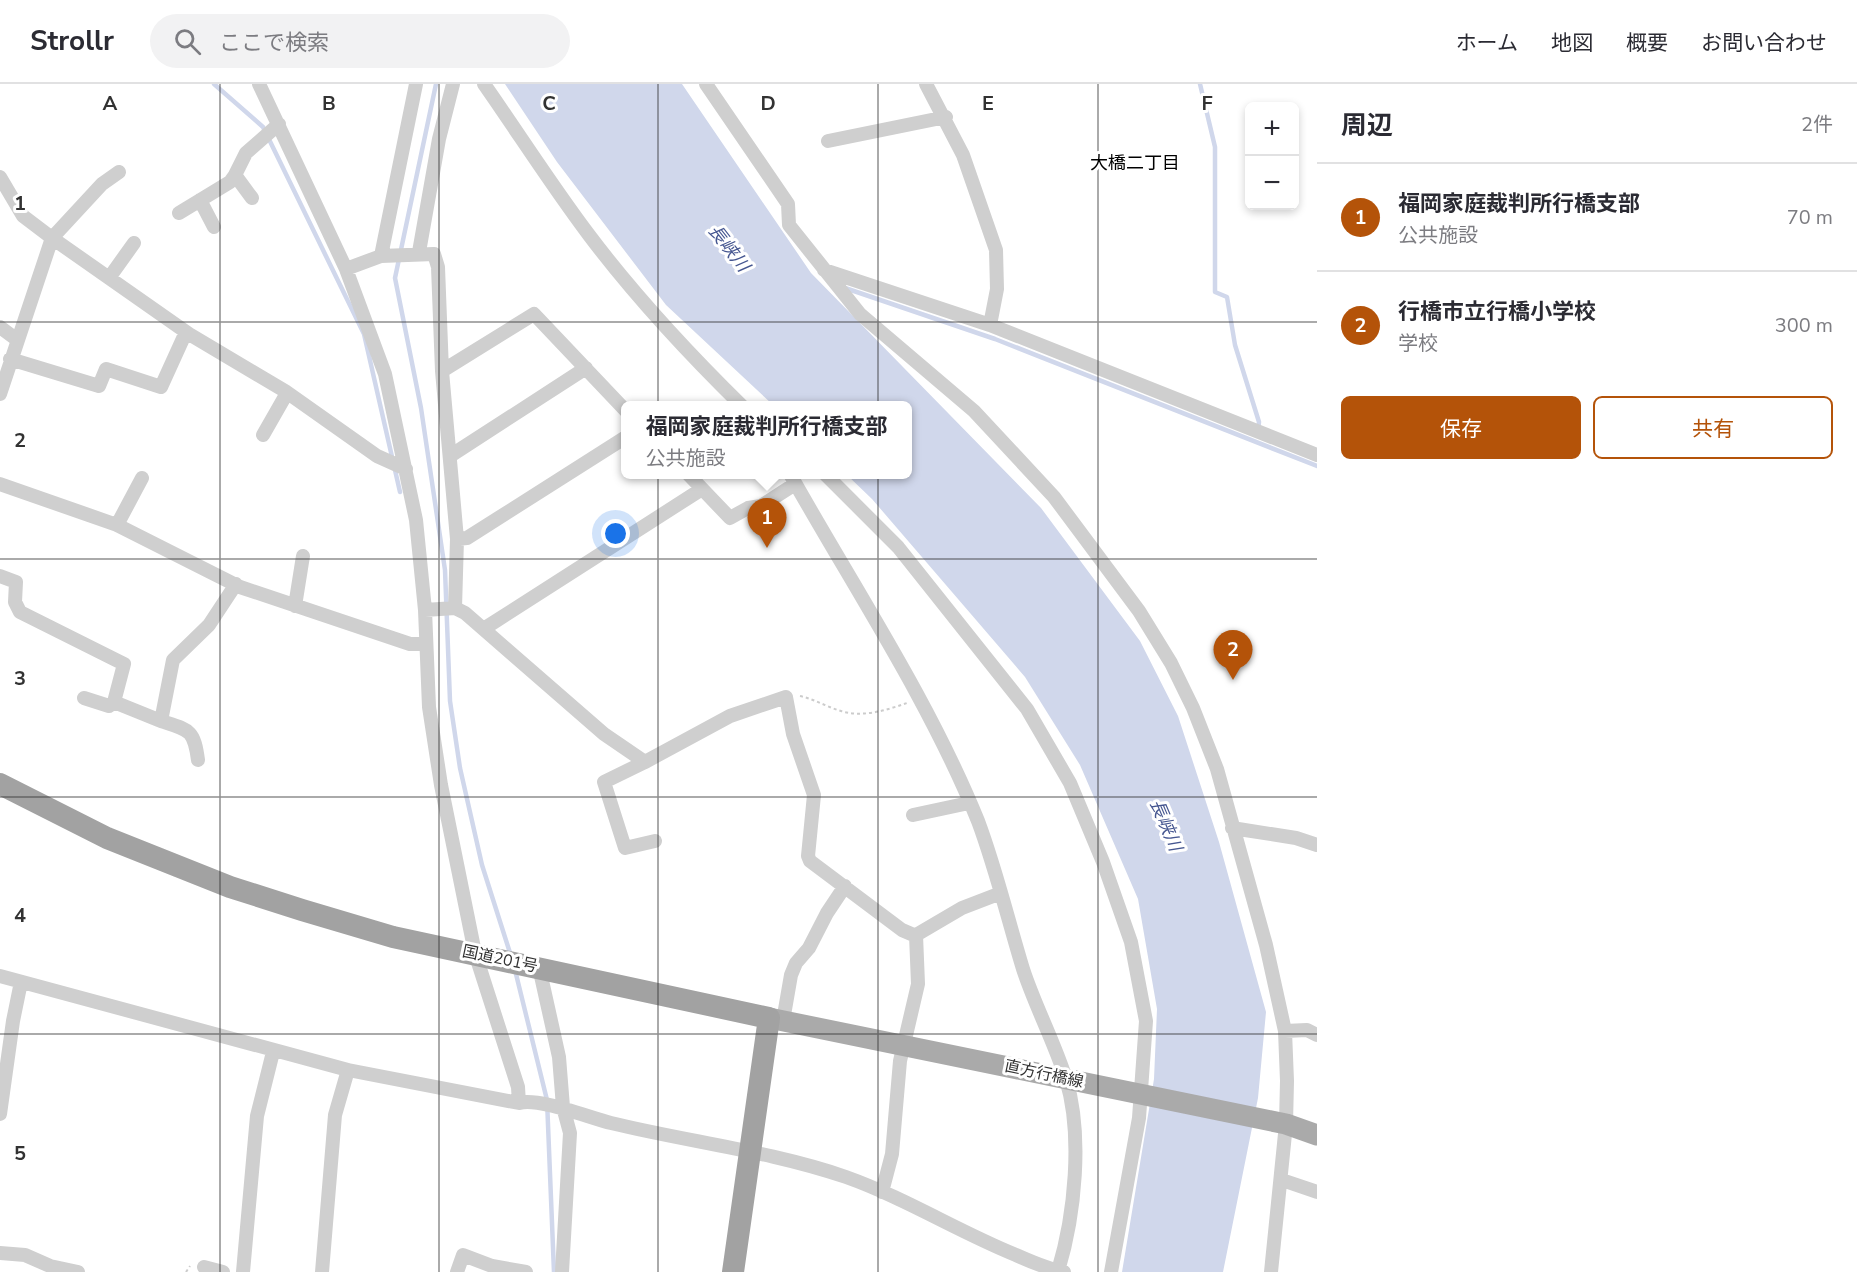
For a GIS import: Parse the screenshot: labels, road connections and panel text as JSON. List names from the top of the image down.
{
  "streets": {
    "highway": ["国道201号"],
    "main road": ["直方行橋線"]
  },
  "crossings": [
    ["国道201号", "直方行橋線"]
  ],
  "districts": ["大橋二丁目"],
  "water": ["長峡川"],
  "page": {
    "header": "Strollr",
    "search": "ここで検索",
    "nav": [
      "ホーム",
      "地図",
      "概要",
      "お問い合わせ"
    ],
    "heading": ["周辺", "2件"],
    "map_buttons": ["+", "−"],
    "list": [
      {
        "mark": "1",
        "name": "福岡家庭裁判所行橋支部",
        "note": "公共施設",
        "value": "70 m"
      },
      {
        "mark": "2",
        "name": "行橋市立行橋小学校",
        "note": "学校",
        "value": "300 m"
      }
    ],
    "buttons": ["保存", "共有"],
    "popup": ["福岡家庭裁判所行橋支部", "公共施設"],
    "pins": ["1", "2"]
  },
  "grid": {
    "columns": [
      "A",
      "B",
      "C",
      "D",
      "E",
      "F"
    ],
    "rows": [
      "1",
      "2",
      "3",
      "4",
      "5"
    ]
  }
}
